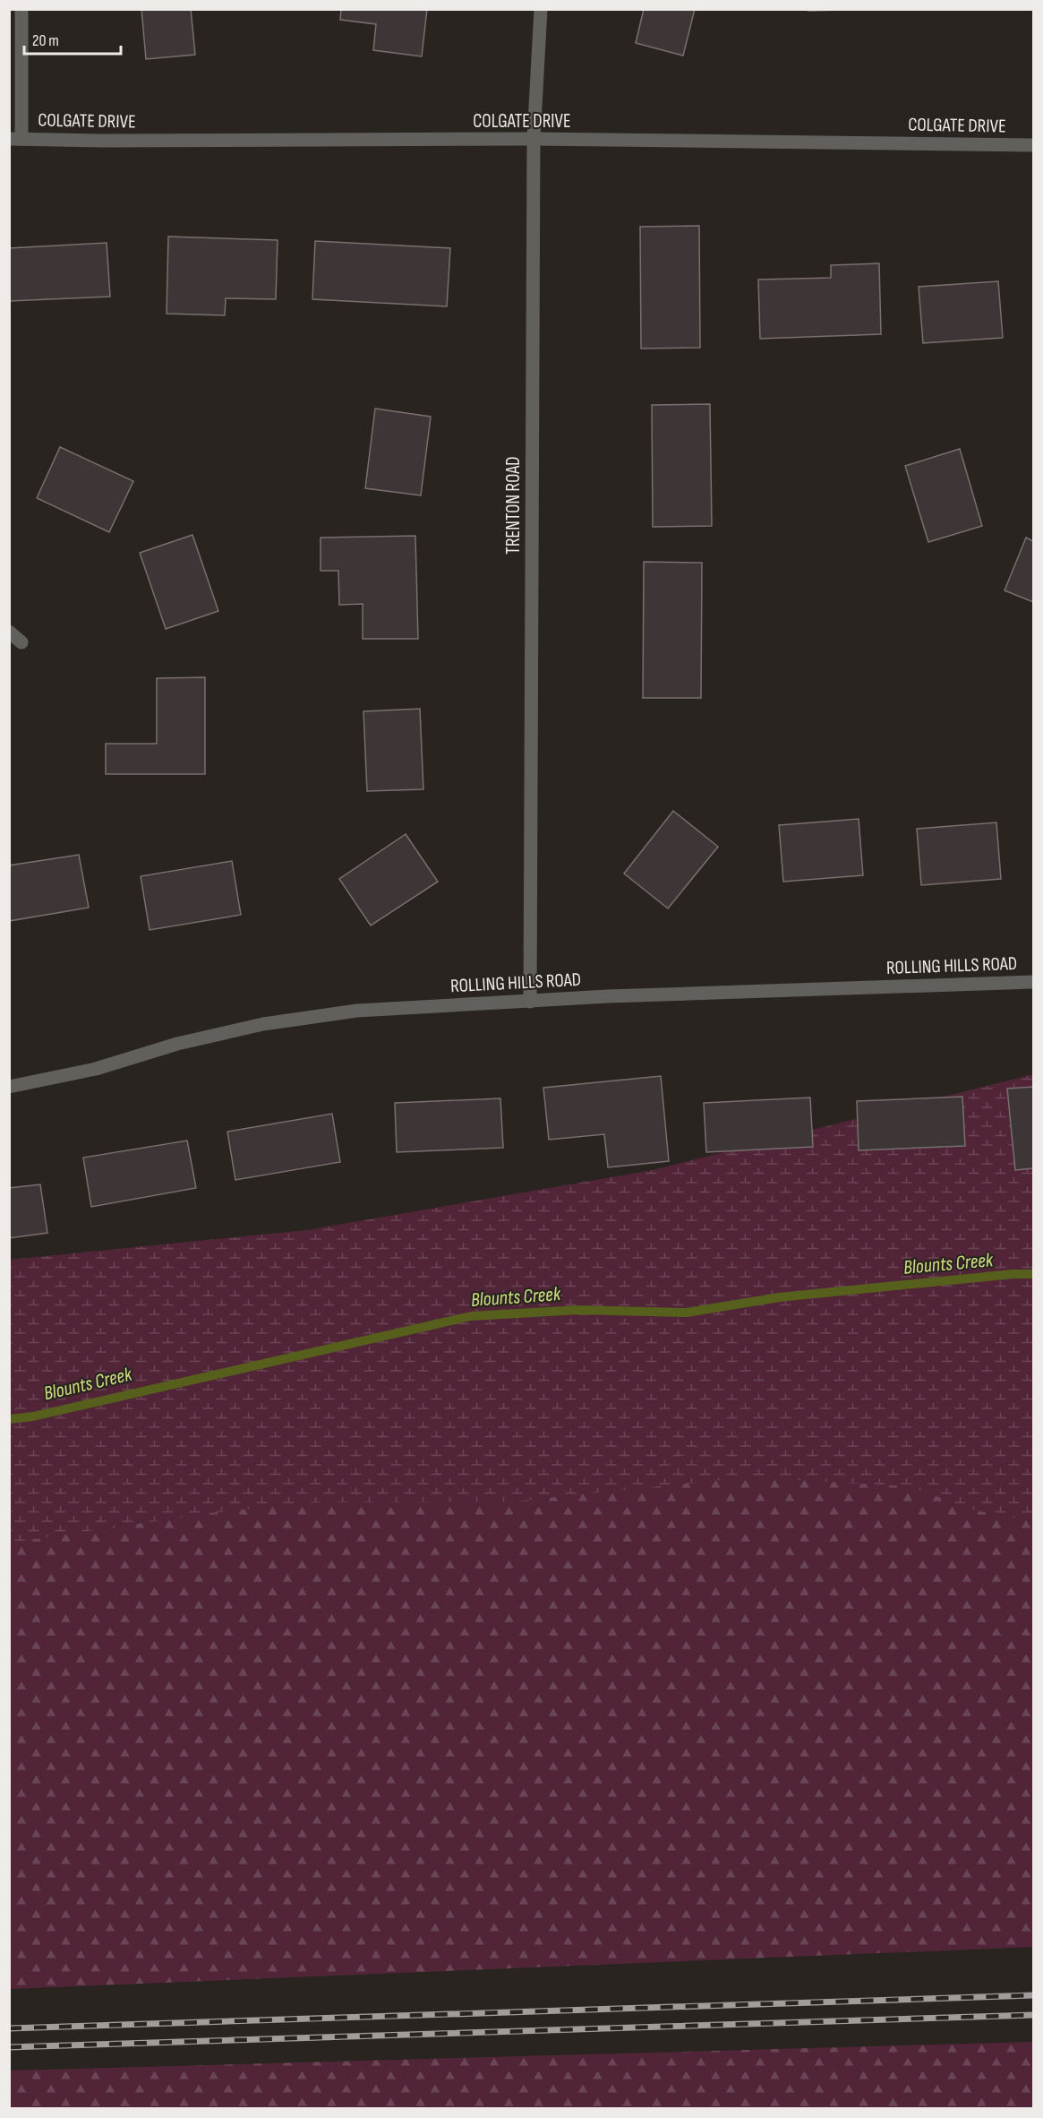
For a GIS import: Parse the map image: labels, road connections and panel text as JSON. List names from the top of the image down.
{
  "streets": {
    "street": ["COLGATE DRIVE", "TRENTON ROAD", "ROLLING HILLS ROAD"]
  },
  "crossings": [
    ["COLGATE DRIVE", "TRENTON ROAD"],
    ["TRENTON ROAD", "ROLLING HILLS ROAD"]
  ],
  "water": ["Blounts Creek"],
  "scale_bar": "20 m"
}
